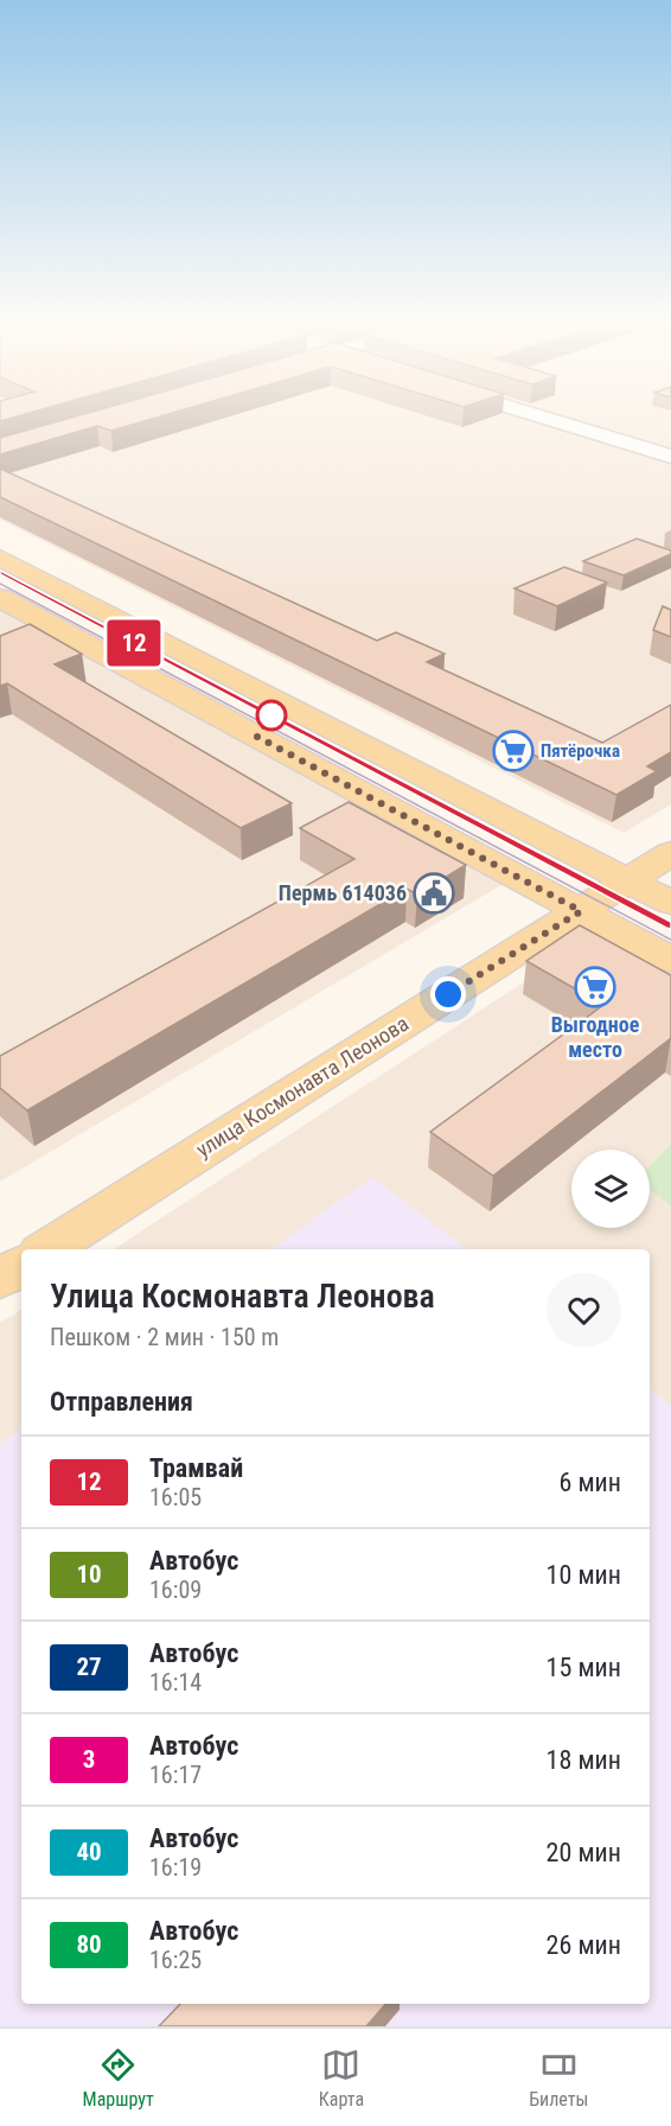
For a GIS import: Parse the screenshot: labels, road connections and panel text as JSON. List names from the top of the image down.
{
  "streets": {
    "main road": ["улица Космонавта Леонова"]
  },
  "places": {
    "supermarket": ["Пятёрочка", "Выгодное место"],
    "public building": ["Пермь 614036"]
  },
  "lines": ["tram line 12"],
  "page": {
    "on_map": "12",
    "heading": [
      ["Улица Космонавта Леонова", "Пешком · 2 мин · 150 m"],
      "Отправления"
    ],
    "list": [
      {
        "mark": "12",
        "name": "Трамвай",
        "note": "16:05",
        "value": "6 мин"
      },
      {
        "mark": "10",
        "name": "Автобус",
        "note": "16:09",
        "value": "10 мин"
      },
      {
        "mark": "27",
        "name": "Автобус",
        "note": "16:14",
        "value": "15 мин"
      },
      {
        "mark": "3",
        "name": "Автобус",
        "note": "16:17",
        "value": "18 мин"
      },
      {
        "mark": "40",
        "name": "Автобус",
        "note": "16:19",
        "value": "20 мин"
      },
      {
        "mark": "80",
        "name": "Автобус",
        "note": "16:25",
        "value": "26 мин"
      }
    ],
    "tabs": ["Маршрут", "Карта", "Билеты"]
  }
}
